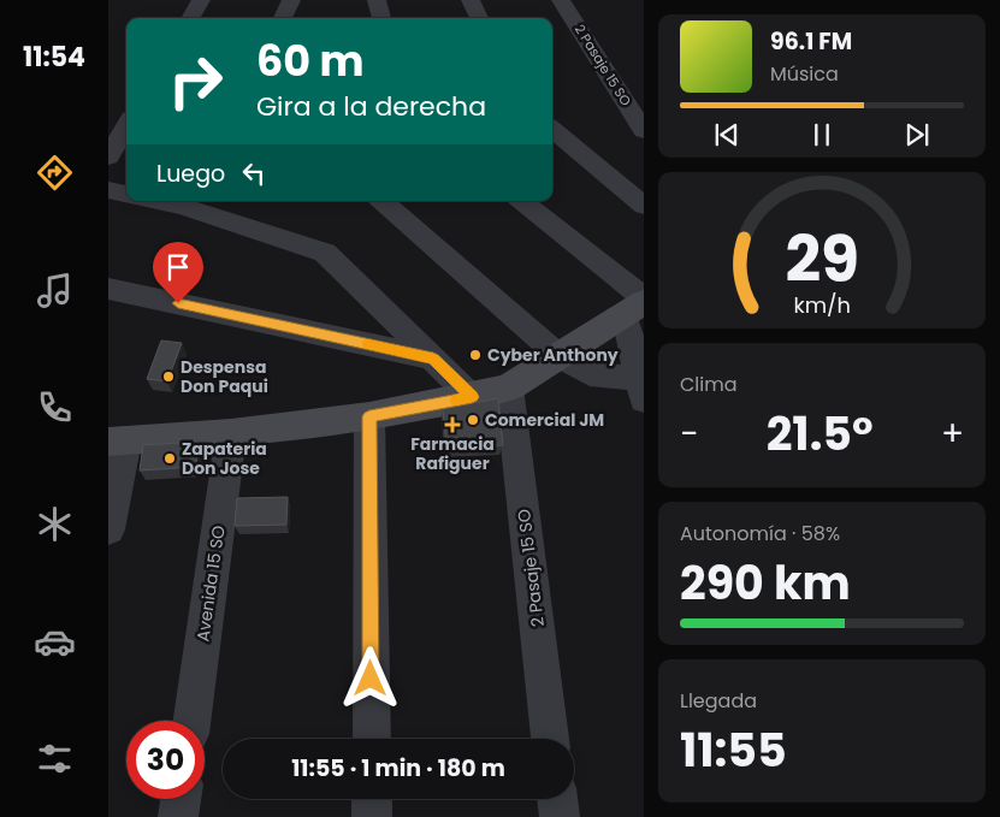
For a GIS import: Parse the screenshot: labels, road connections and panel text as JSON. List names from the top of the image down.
{
  "streets": {
    "street": ["2 Pasaje 15 SO", "Avenida 15 SO"]
  },
  "places": {
    "other": [
      "Cyber Anthony",
      "Despensa Don Paqui",
      "Comercial JM",
      "Zapateria Don Jose"
    ],
    "health": ["Farmacia Rafiguer"]
  },
  "page": {
    "tabs": "11:54",
    "turn": ["60 m", "Gira a la derecha"],
    "song": ["96.1 FM", "Música"],
    "then": "Luego",
    "tile": [
      "Clima",
      ["Autonomía · 58%", "290 km"],
      ["Llegada", "11:55"]
    ],
    "heat": ["−", "21.5°", "+"],
    "limit": "30",
    "trip": "11:55 · 1 min · 180 m",
    "gauge": ["29", "km/h"]
  }
}
